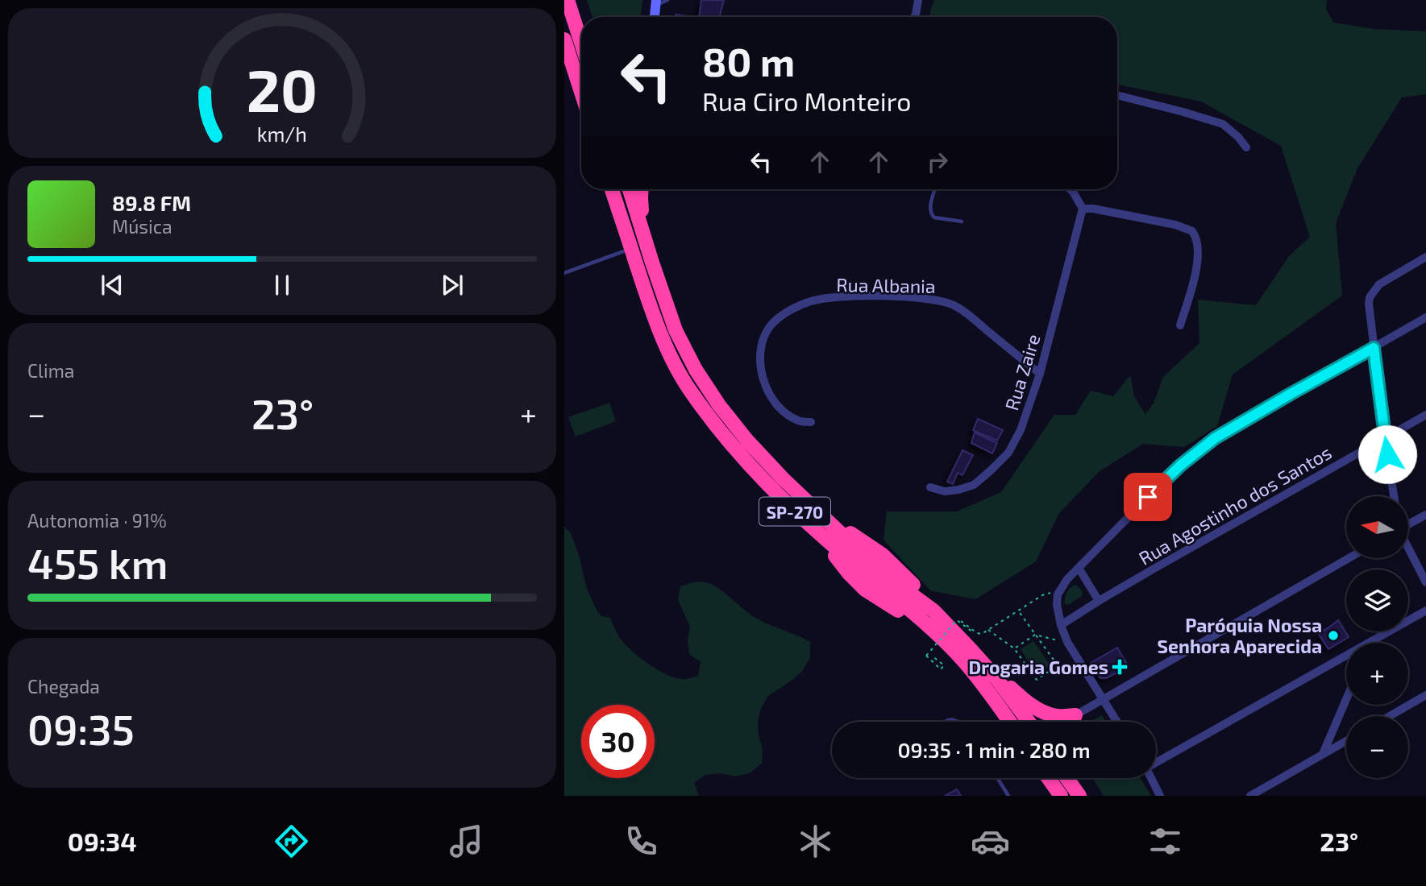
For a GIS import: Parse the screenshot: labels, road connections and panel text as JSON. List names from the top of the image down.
{
  "streets": {
    "highway": ["SP-270"],
    "street": ["Rua Albania", "Rua Zaire", "Rua Agostinho dos Santos"]
  },
  "crossings": [
    ["Rua Albania", "Rua Zaire"]
  ],
  "places": {
    "other": ["Paróquia Nossa Senhora Aparecida"],
    "health": ["Drogaria Gomes"]
  },
  "north": "left",
  "page": {
    "turn": ["80 m", "Rua Ciro Monteiro"],
    "song": ["89.8 FM", "Música"],
    "tile": [
      "Clima",
      ["Autonomia · 91%", "455 km"],
      ["Chegada", "09:35"]
    ],
    "heat": ["−", "23°", "+"],
    "map_buttons": ["+", "−"],
    "limit": "30",
    "trip": "09:35 · 1 min · 280 m",
    "tabs": ["09:34", "23°"],
    "gauge": ["20", "km/h"]
  }
}
